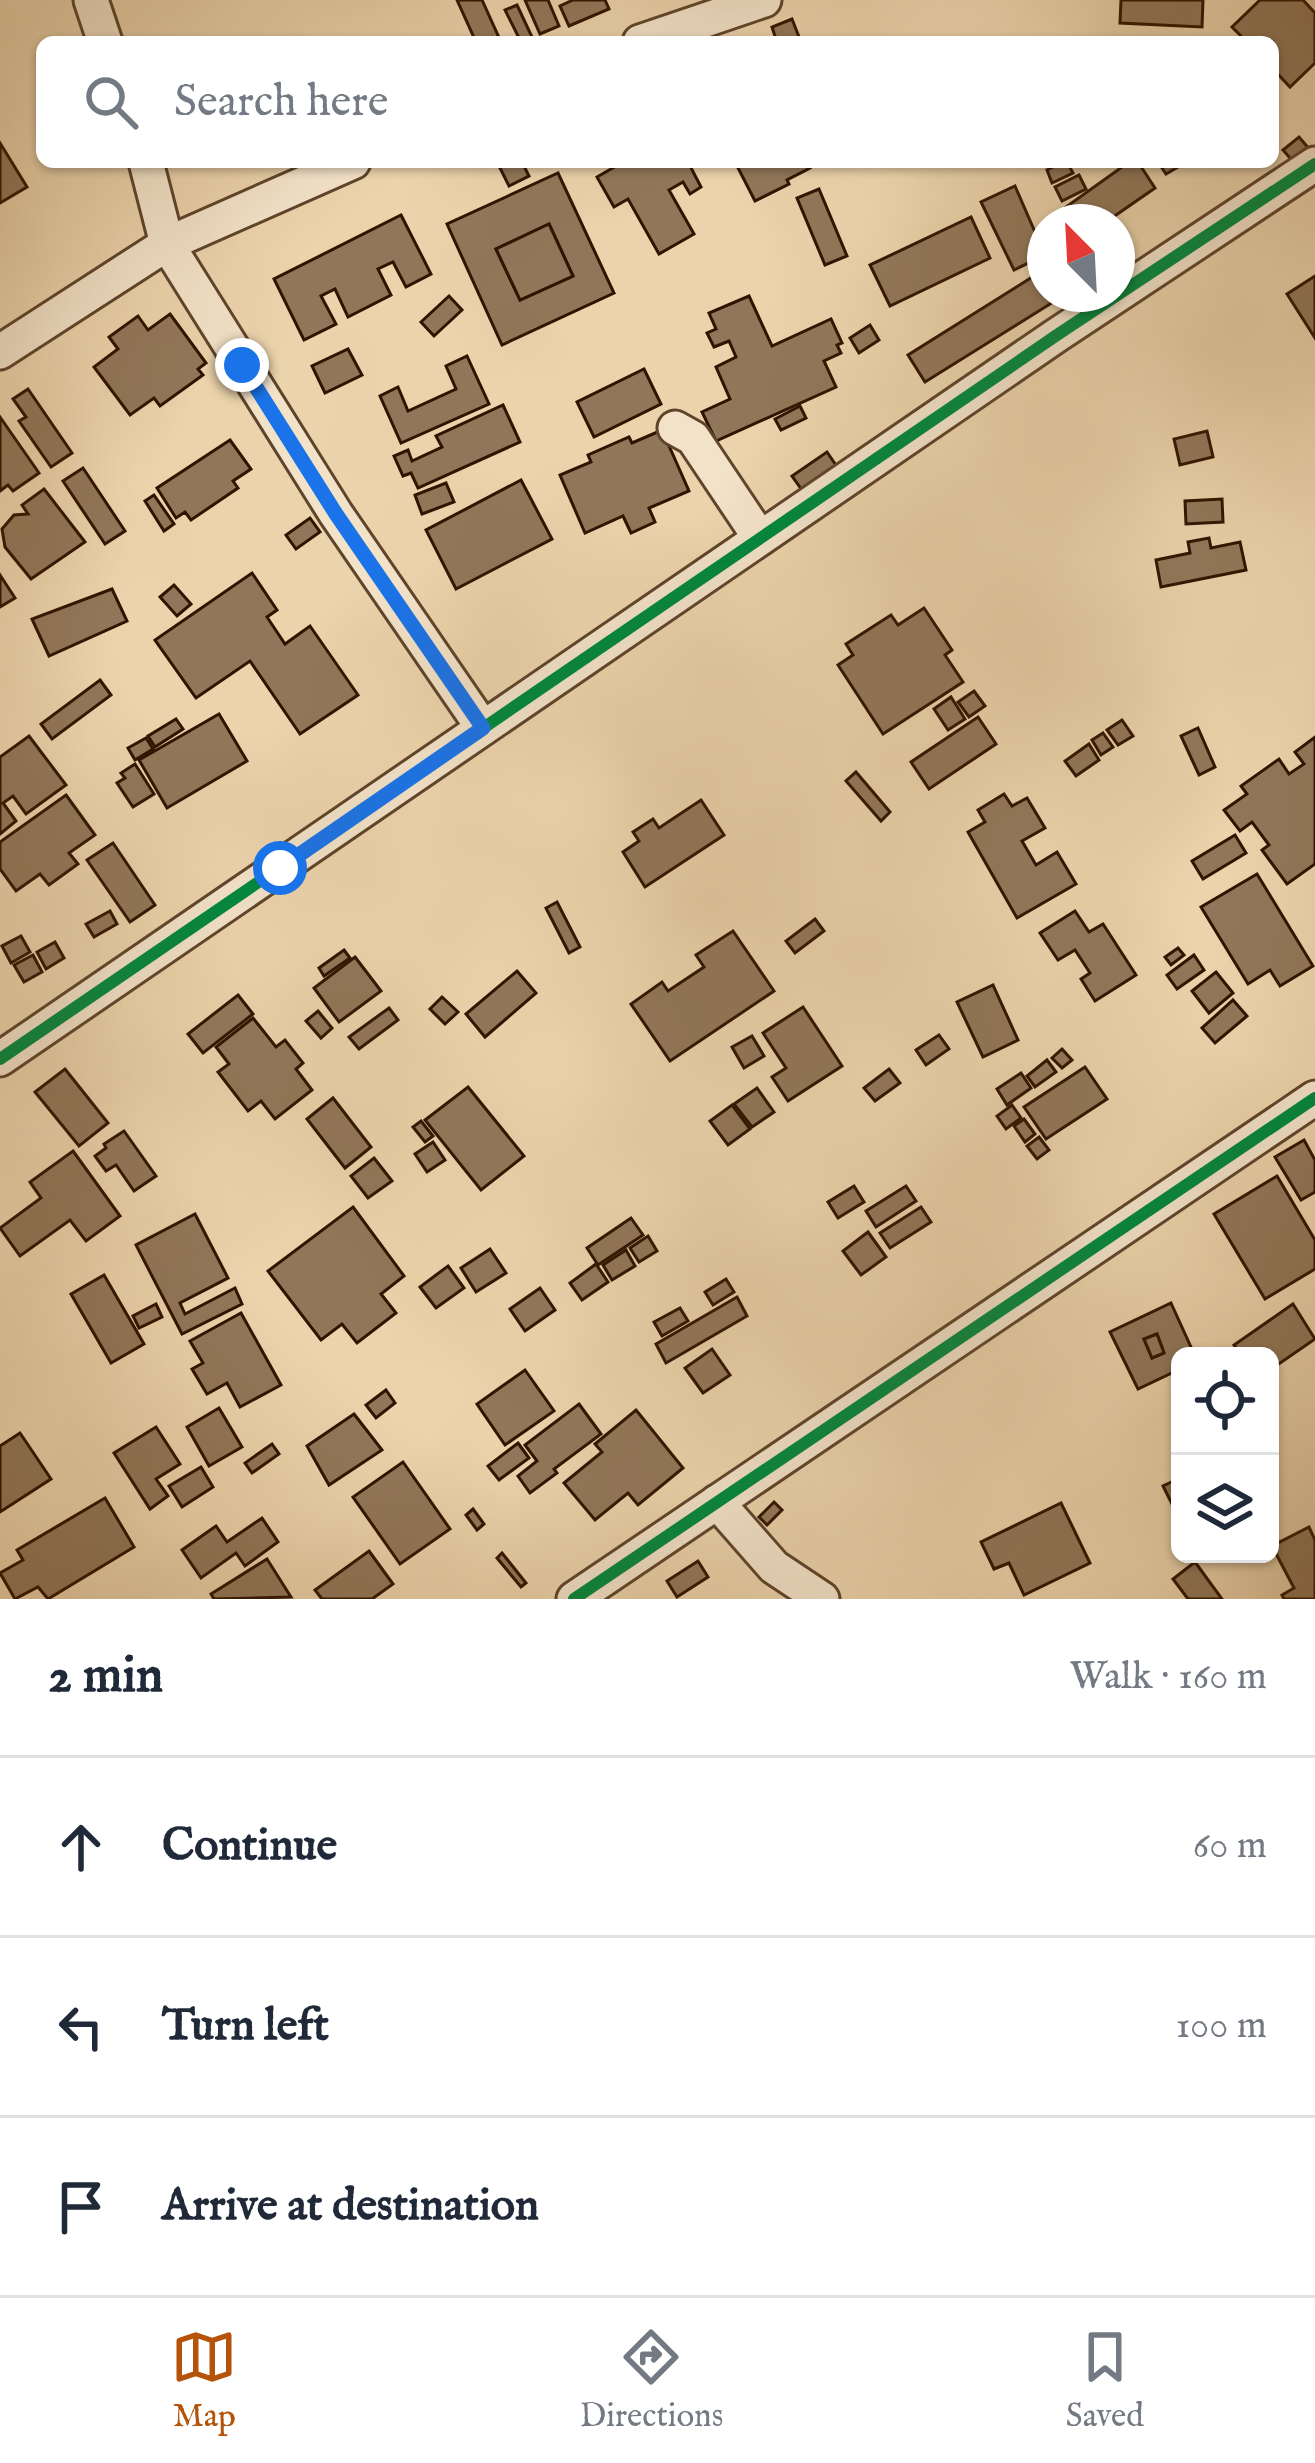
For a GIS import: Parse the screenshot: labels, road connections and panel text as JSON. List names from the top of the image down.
{
  "north": "top left",
  "page": {
    "search": "Search here",
    "heading": ["2 min", "Walk · 160 m"],
    "list": [
      ["Continue", "60 m"],
      ["Turn left", "100 m"],
      "Arrive at destination"
    ],
    "nav": ["Map", "Directions", "Saved"]
  }
}
